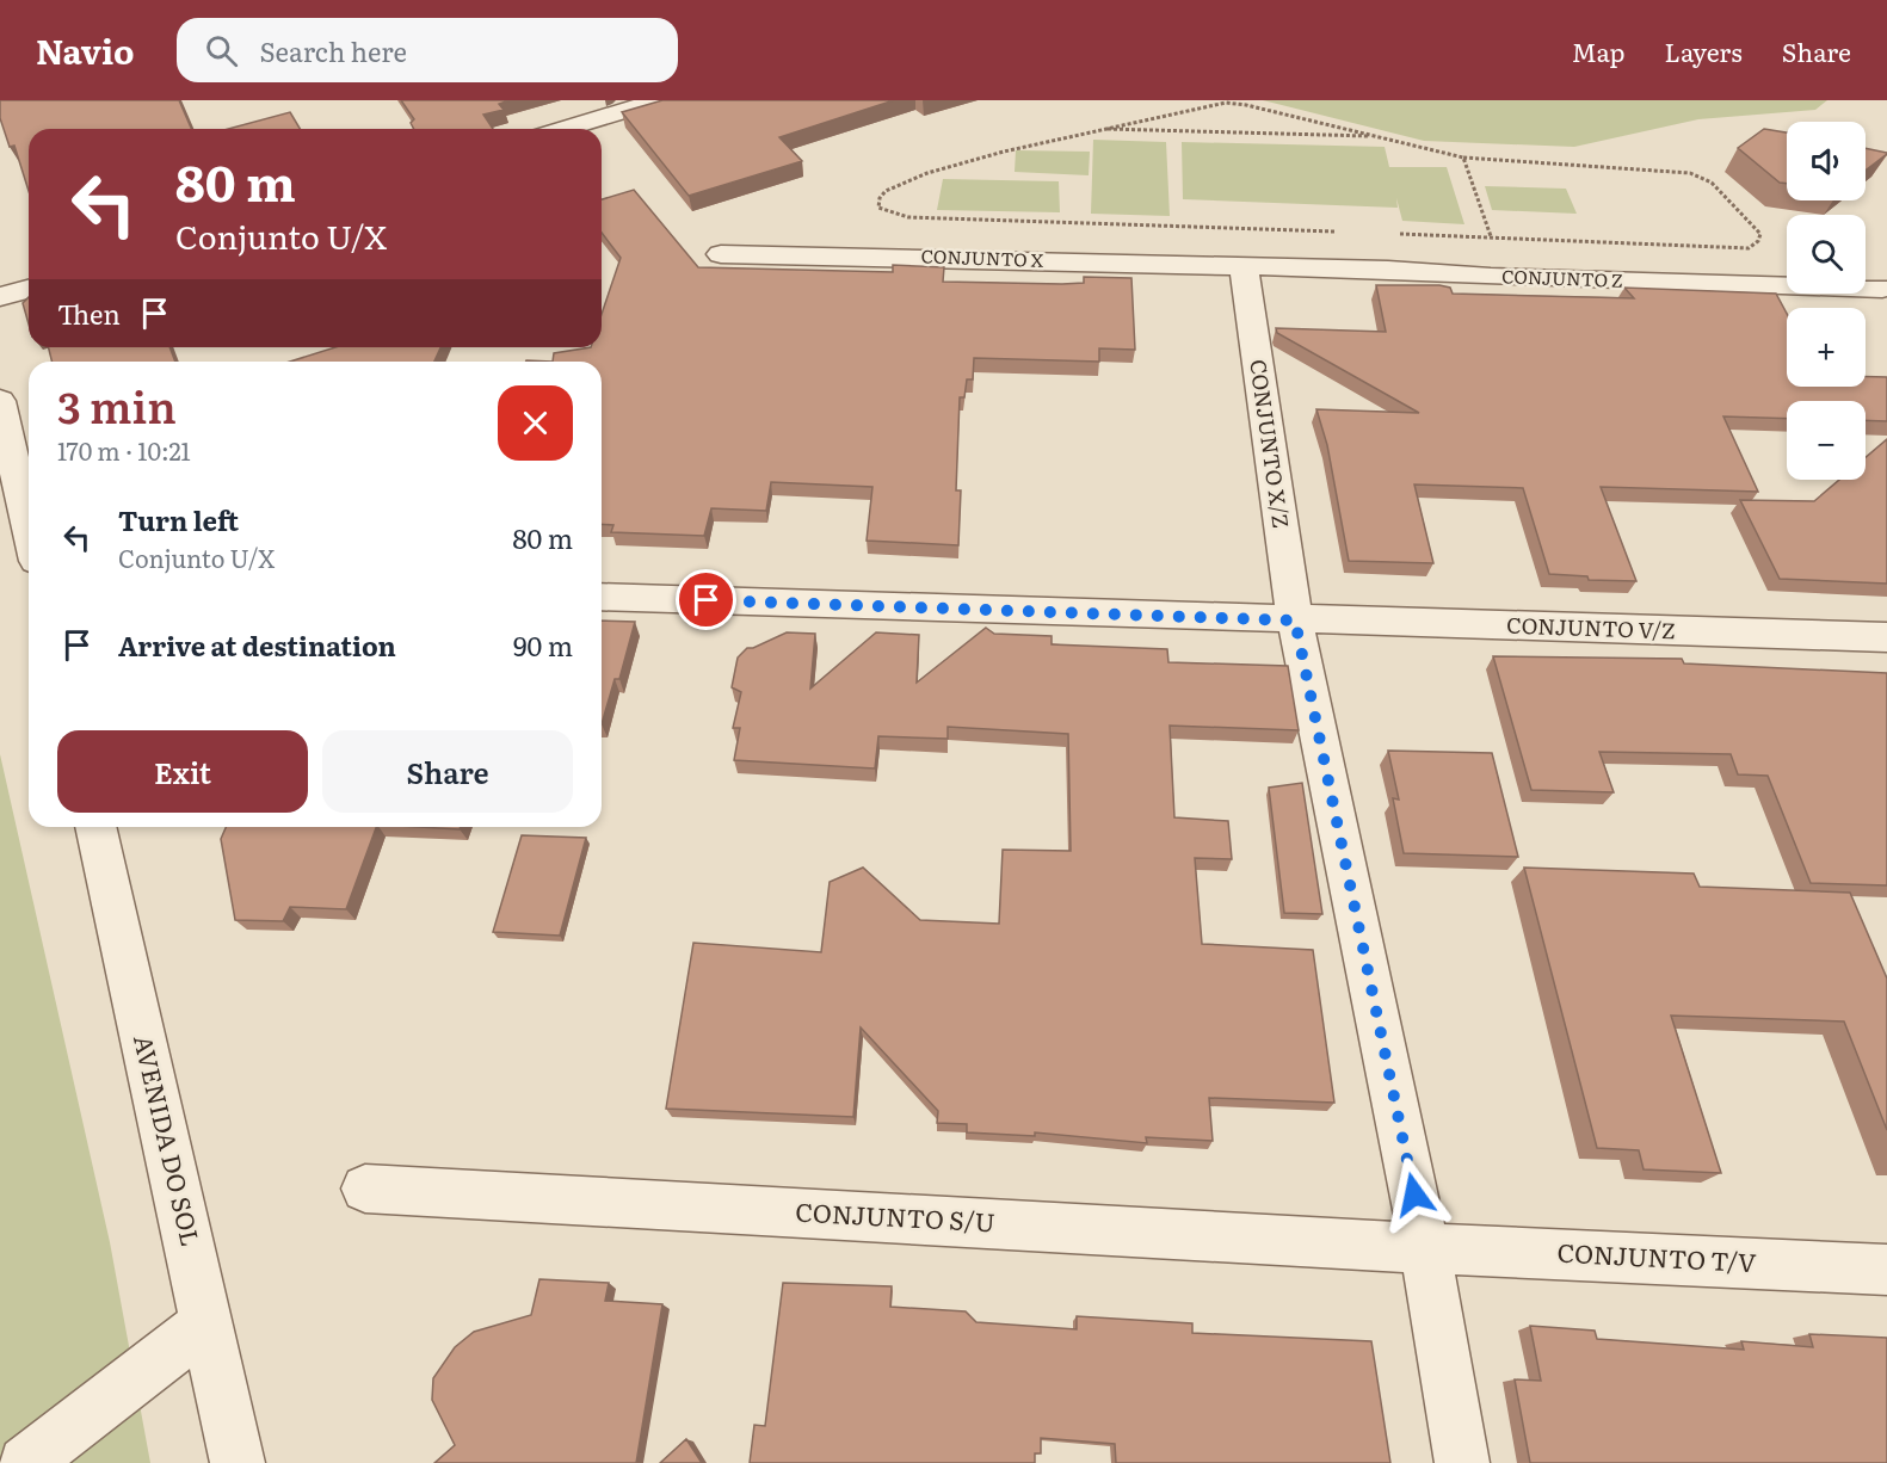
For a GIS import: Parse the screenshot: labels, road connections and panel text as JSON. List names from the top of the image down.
{
  "streets": {
    "street": [
      "CONJUNTO X",
      "CONJUNTO Z",
      "CONJUNTO X/Z",
      "CONJUNTO V/Z",
      "AVENIDA DO SOL",
      "CONJUNTO S/U",
      "CONJUNTO T/V"
    ]
  },
  "crossings": [
    ["CONJUNTO X", "CONJUNTO Z"],
    ["CONJUNTO X", "CONJUNTO X/Z"],
    ["CONJUNTO Z", "CONJUNTO X/Z"],
    ["CONJUNTO X/Z", "CONJUNTO V/Z"],
    ["CONJUNTO X/Z", "CONJUNTO S/U"],
    ["CONJUNTO X/Z", "CONJUNTO T/V"],
    ["CONJUNTO S/U", "CONJUNTO T/V"]
  ],
  "page": {
    "header": "Navio",
    "search": "Search here",
    "nav": ["Map", "Layers", "Share"],
    "map_buttons": ["+", "−"],
    "turn": ["80 m", "Conjunto U/X"],
    "then": "Then",
    "heading": ["3 min", "170 m · 10:21"],
    "list": [
      {
        "name": "Turn left",
        "note": "Conjunto U/X",
        "value": "80 m"
      },
      {
        "name": "Arrive at destination",
        "value": "90 m"
      }
    ],
    "buttons": ["Exit", "Share"]
  }
}
